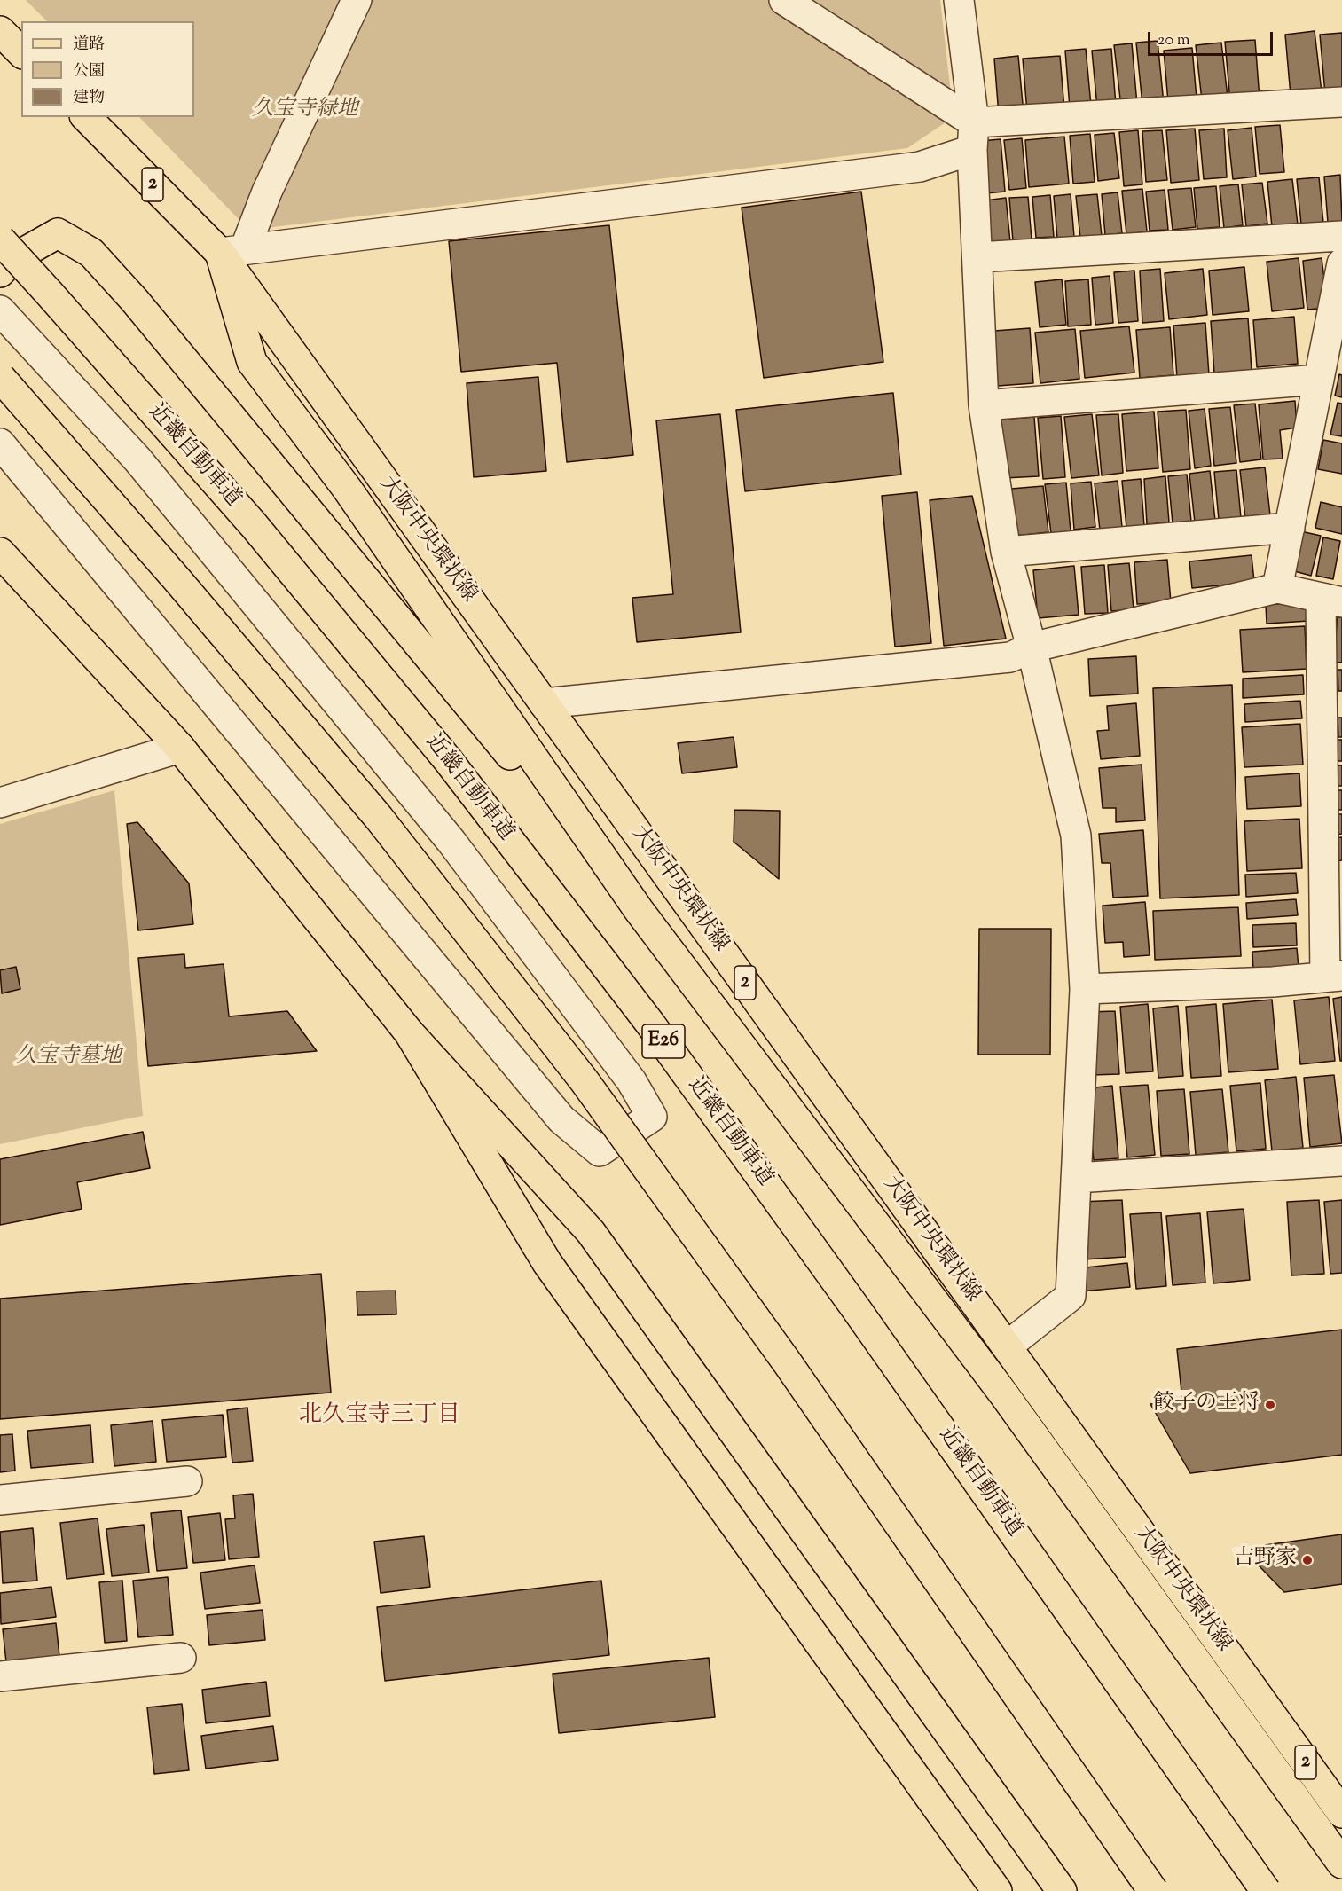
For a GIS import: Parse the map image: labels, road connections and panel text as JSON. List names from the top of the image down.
{
  "streets": {
    "main road": [
      "2",
      "近畿自動車道",
      "大阪中央環状線",
      "E26"
    ]
  },
  "districts": ["北久宝寺三丁目"],
  "parks": ["久宝寺緑地", "久宝寺墓地"],
  "places": ["餃子の王将", "吉野家"],
  "legend": ["道路", "公園", "建物"],
  "scale_bar": "20 m"
}
